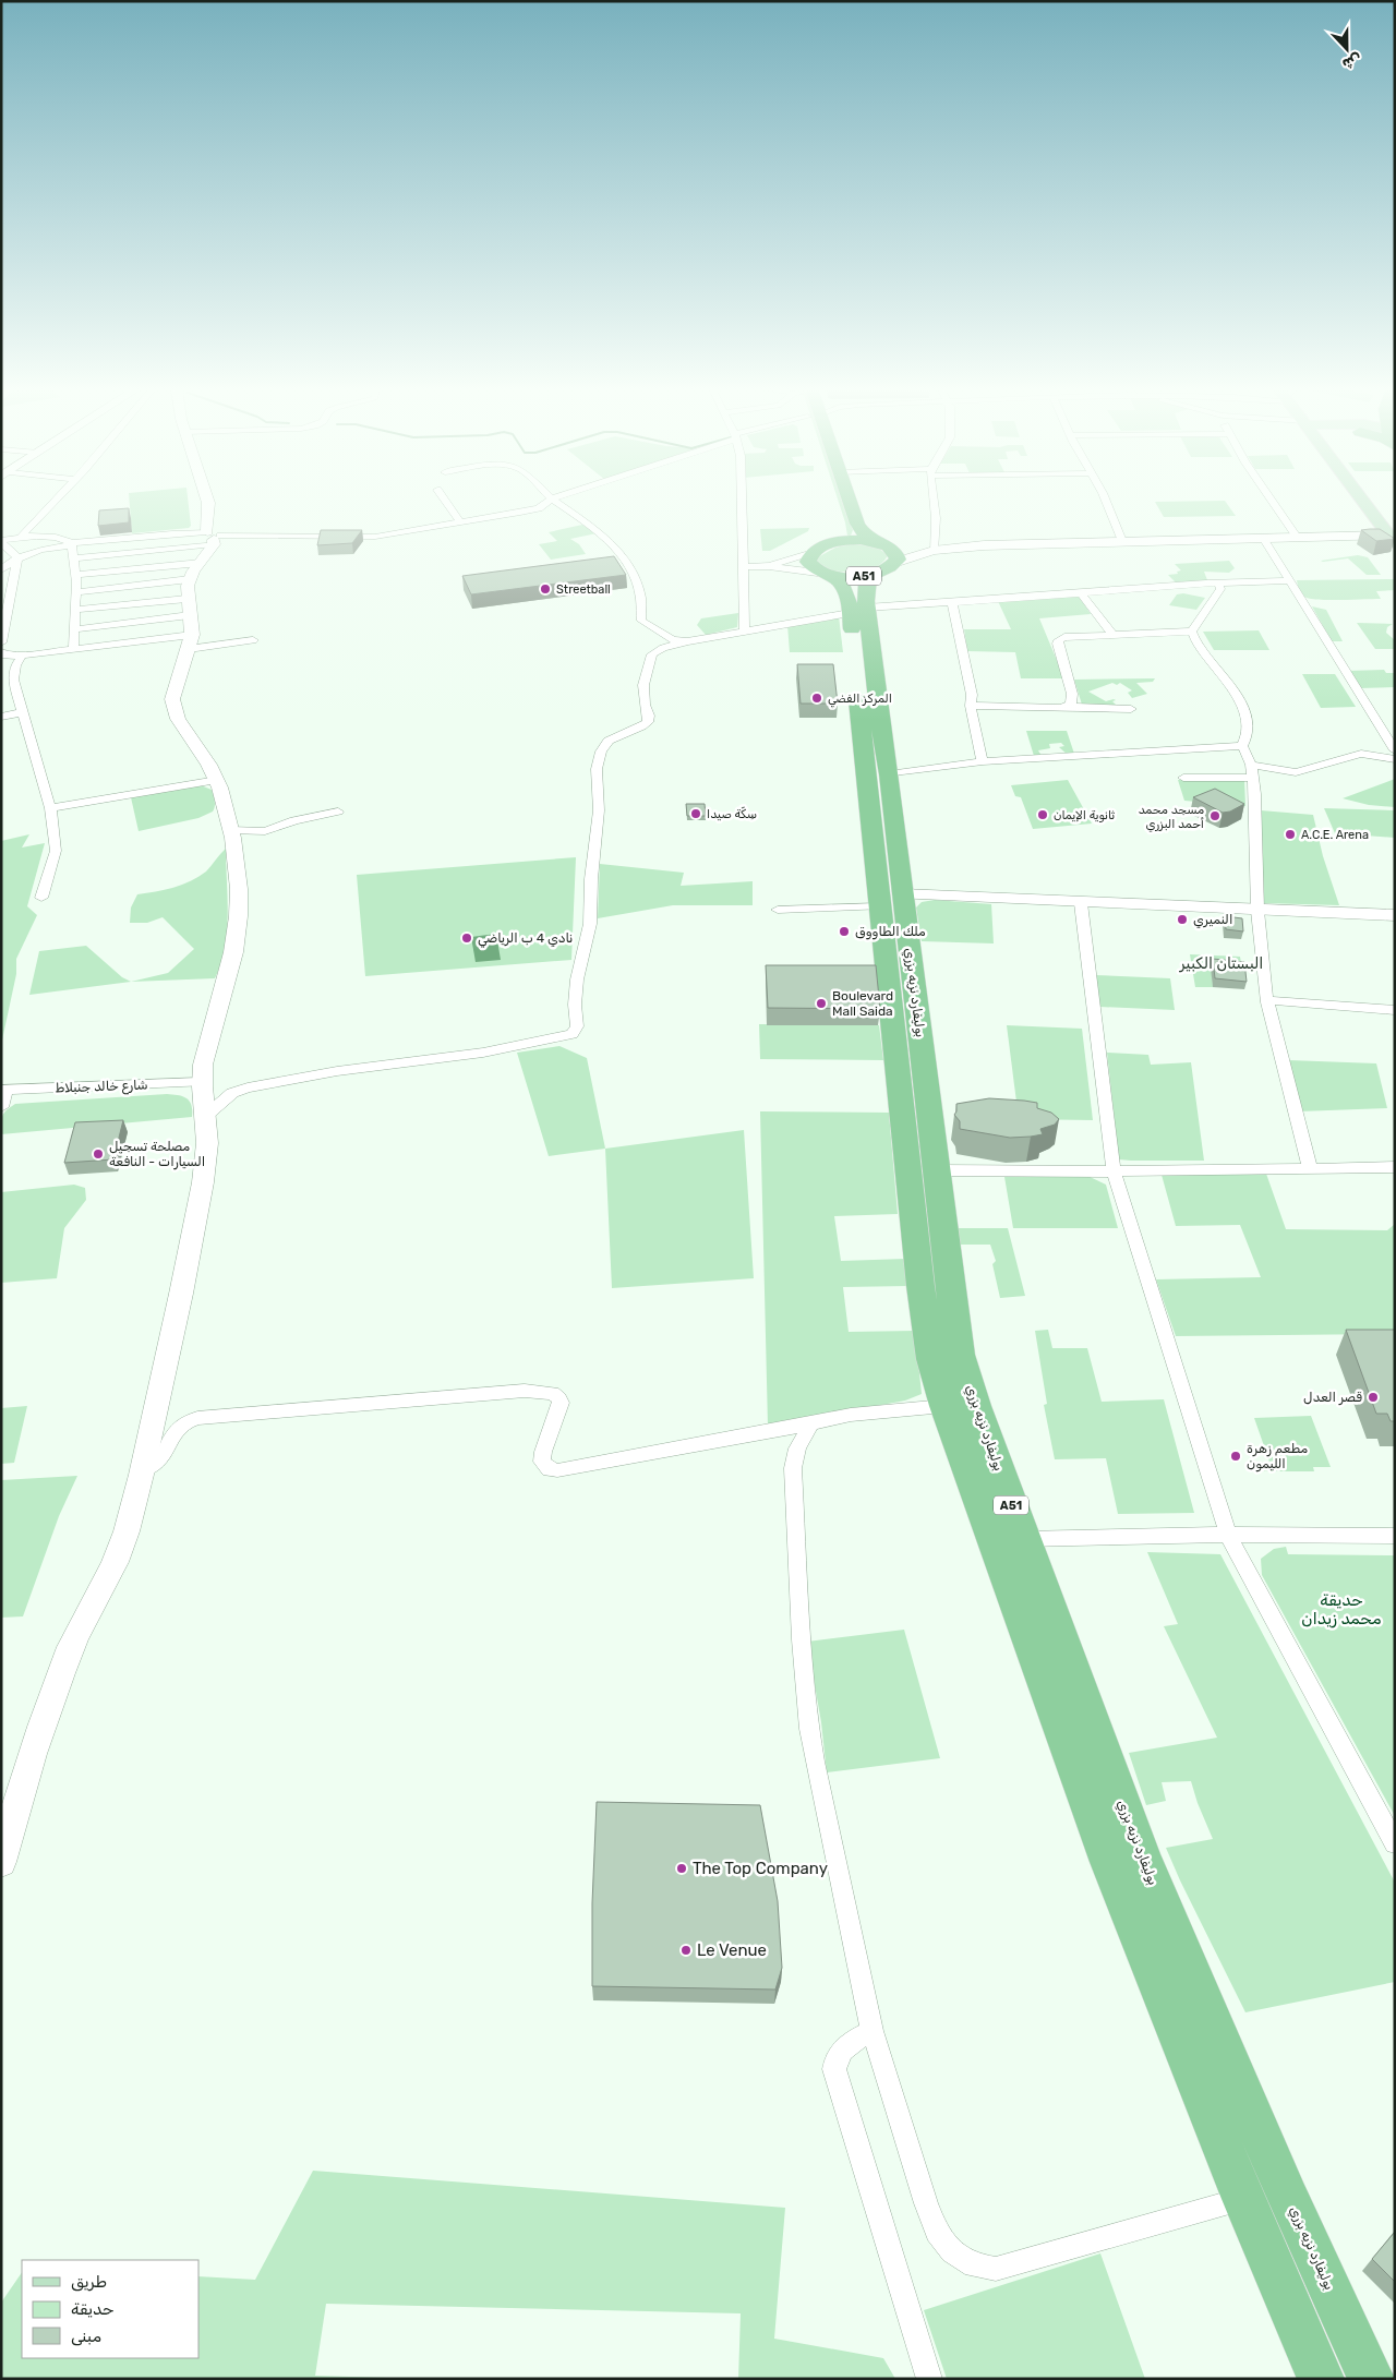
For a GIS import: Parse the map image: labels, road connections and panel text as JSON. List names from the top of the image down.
{
  "streets": {
    "highway": ["A51", "بوليفارد نزيه بزري"],
    "street": ["شارع خالد جنبلاط"]
  },
  "crossings": [
    ["A51", "بوليفارد نزيه بزري"]
  ],
  "districts": ["البستان الكبير"],
  "parks": ["حديقة محمد زيدان"],
  "places": [
    "Streetball",
    "المركز الفضي",
    "سِكّة صيدا",
    "ثانوية الإيمان",
    "مسجد محمد أحمد البزري",
    "A.C.E. Arena",
    "النميري",
    "ملك الطاووق",
    "نادي 4 ب الرياضي",
    "Boulevard Mall Saida",
    "مصلحة تسجيل السيارات - النافعة",
    "قصر العدل",
    "مطعم زهرة الليمون",
    "The Top Company",
    "Le Venue"
  ],
  "legend": ["طريق", "حديقة", "مبنى"],
  "north": "bottom"
}
